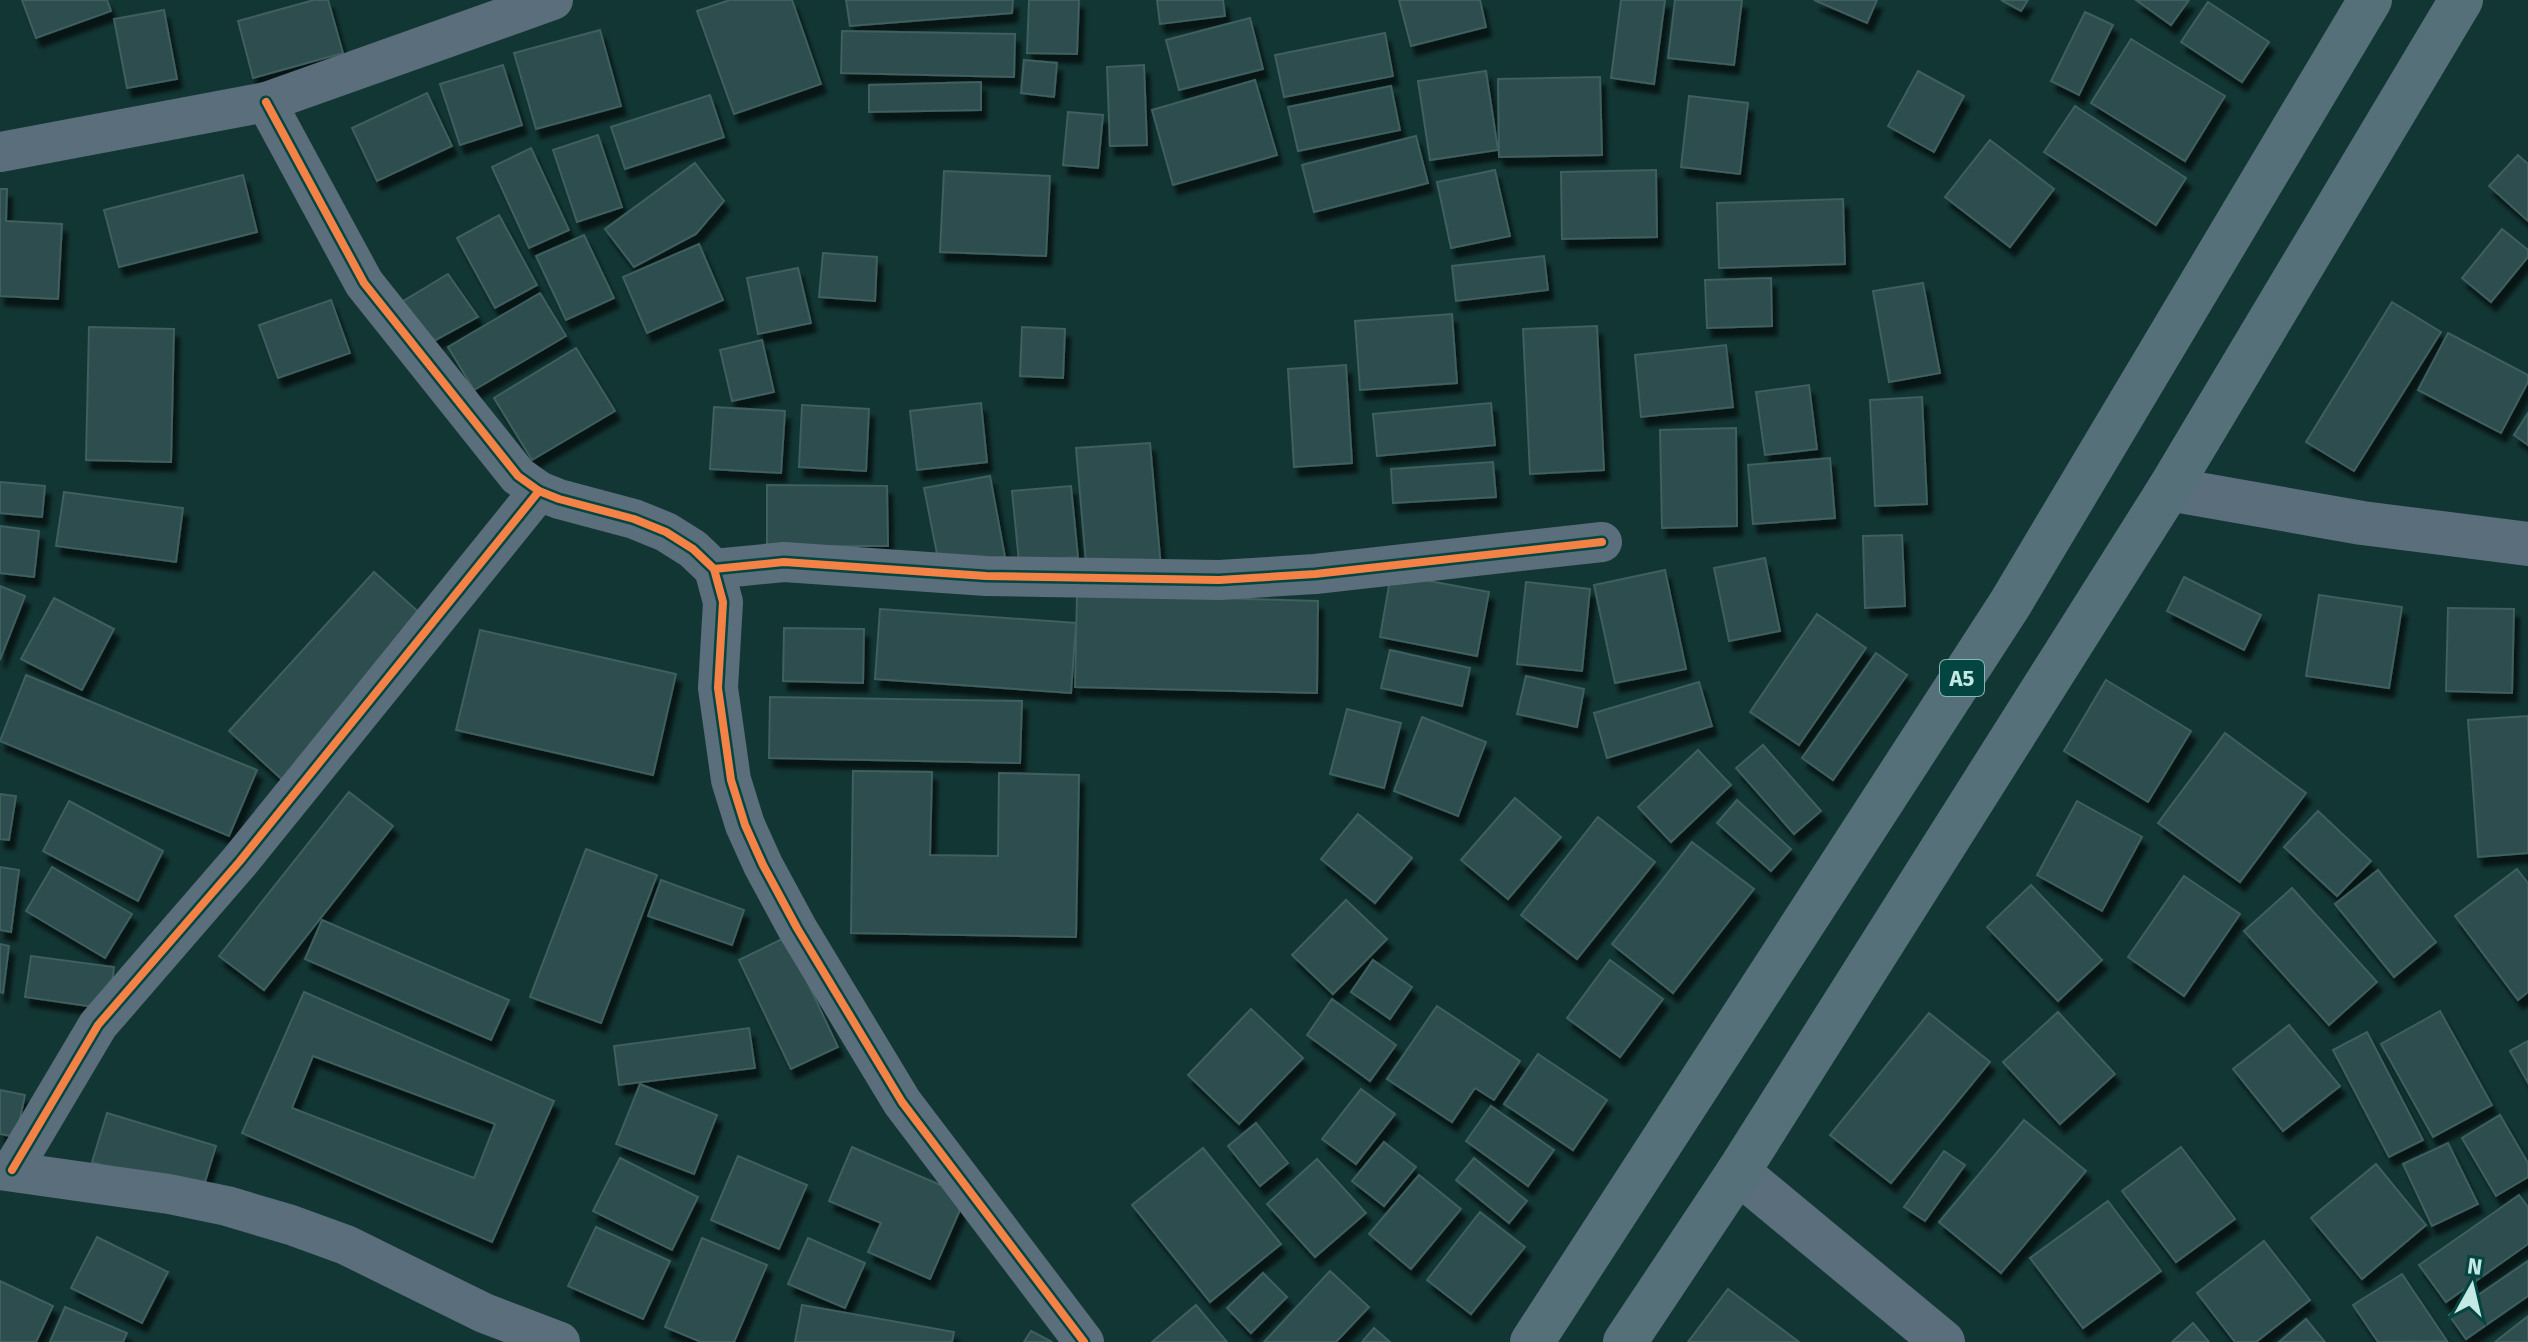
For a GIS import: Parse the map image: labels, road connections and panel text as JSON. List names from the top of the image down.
{
  "streets": {
    "highway": ["A5"]
  },
  "north": "top"
}
